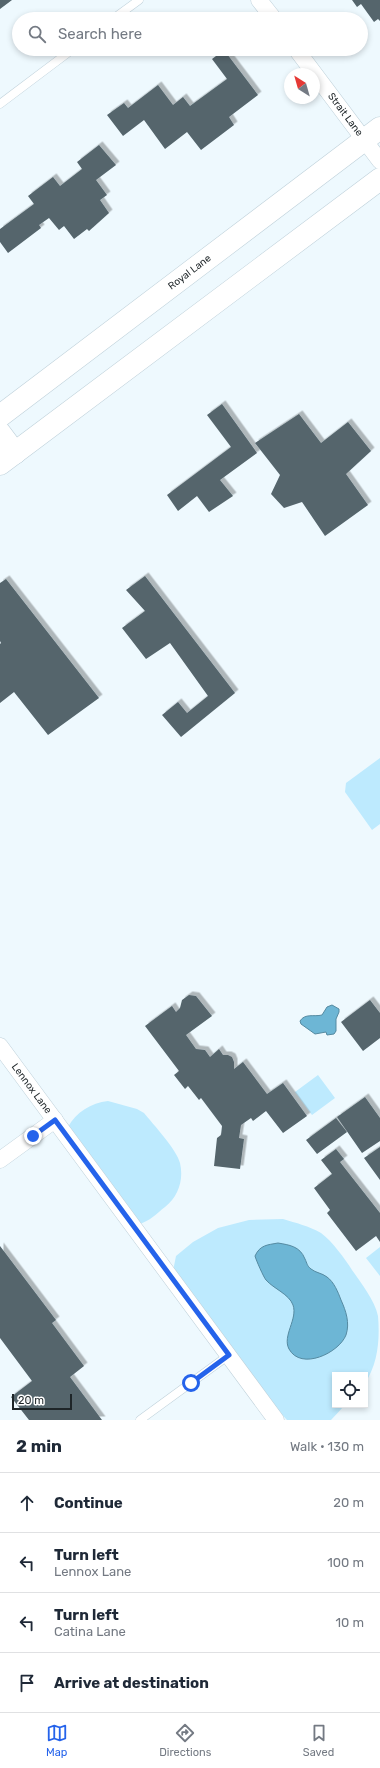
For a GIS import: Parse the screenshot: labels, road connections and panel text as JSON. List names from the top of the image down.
{
  "streets": {
    "main road": ["Royal Lane"],
    "street": ["Strait Lane", "Lennox Lane"]
  },
  "crossings": [
    ["Strait Lane", "Royal Lane"]
  ],
  "scale_bar": "20 m",
  "north": "top left",
  "page": {
    "search": "Search here",
    "scale": "20 m",
    "heading": ["2 min", "Walk · 130 m"],
    "list": [
      ["Continue", "20 m"],
      ["Turn left", "Lennox Lane", "100 m"],
      ["Turn left", "Catina Lane", "10 m"],
      "Arrive at destination"
    ],
    "nav": ["Map", "Directions", "Saved"]
  }
}
